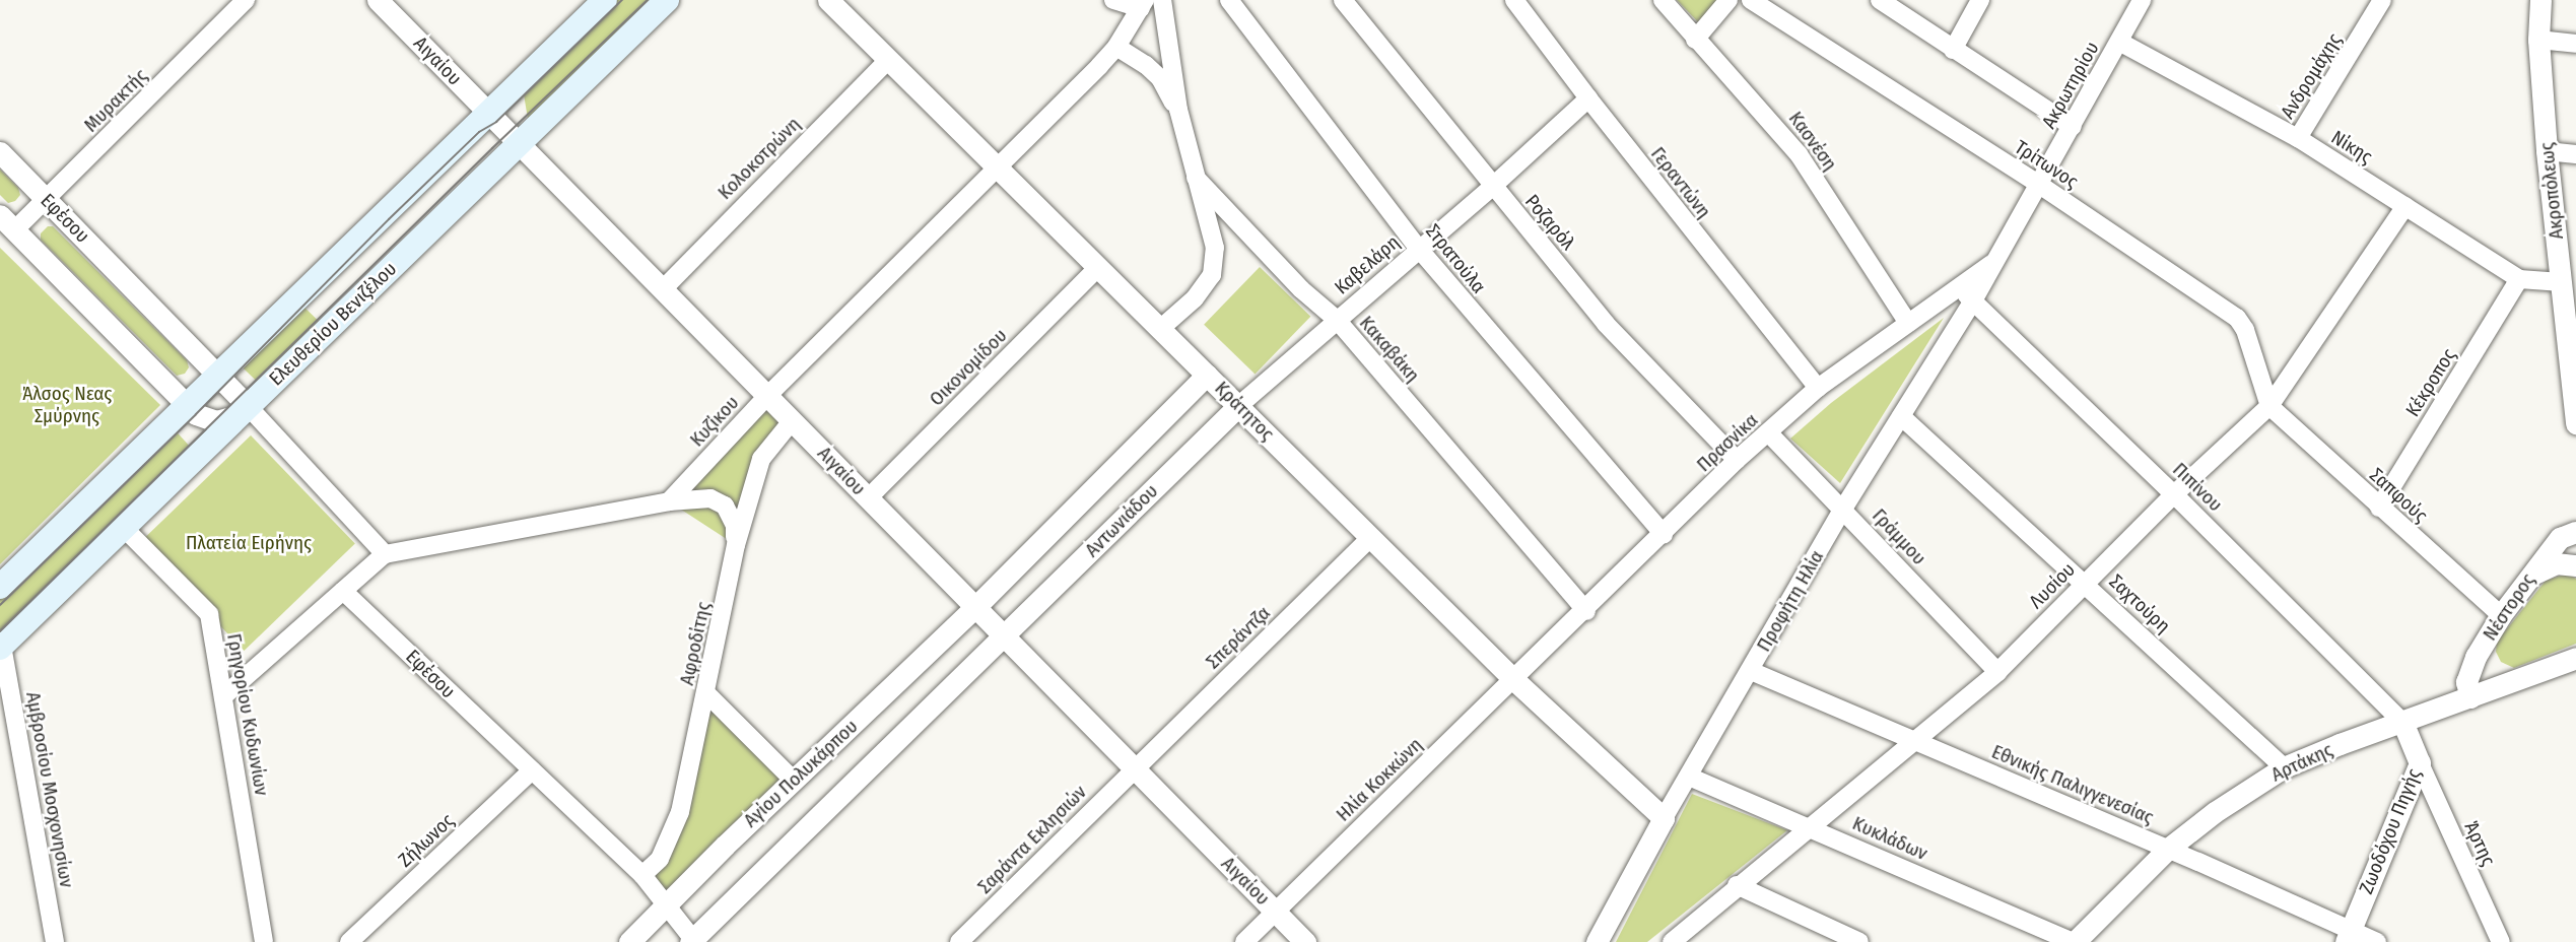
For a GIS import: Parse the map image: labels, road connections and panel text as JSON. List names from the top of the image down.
{
  "streets": {
    "main road": ["Ελευθερίου Βενιζέλου"],
    "street": [
      "Αιγαίου",
      "Ανδρομάχης",
      "Ακρωτηρίου",
      "Μυρακτής",
      "Κασνέση",
      "Νίκης",
      "Κολοκοτρώνη",
      "Τρίτωνος",
      "Γεραντώνη",
      "Ακροπόλεως",
      "Εφέσου",
      "Ροζαρόλ",
      "Στρατούλα",
      "Καβελάρη",
      "Κακαβάκη",
      "Οικονομίδου",
      "Κέκροπος",
      "Κράτητος",
      "Κυζίκου",
      "Πρασνίκα",
      "Πιπίνου",
      "Σαπφούς",
      "Αντωνιάδου",
      "Γράμμου",
      "Λυσίου",
      "Προφήτη Ηλία",
      "Σαχτούρη",
      "Νέστορος",
      "Σπεράντζα",
      "Αφροδίτης",
      "Γρηγορίου Κυδωνίων",
      "Αρτάκης",
      "Αγίου Πολυκάρπου",
      "Ηλία Κοκκώνη",
      "Εθνικής Παλιγγενεσίας",
      "Αμβροσίου Μοσχονησίων",
      "Ζωοδόχου Πηγής",
      "Κυκλάδων",
      "Σαράντα Εκλησιών",
      "Ζήλωνος",
      "Άρτης"
    ]
  },
  "crossings": [
    ["Αιγαίου", "Κολοκοτρώνη"],
    ["Αιγαίου", "Ελευθερίου Βενιζέλου"],
    ["Αιγαίου", "Οικονομίδου"],
    ["Αιγαίου", "Κυζίκου"],
    ["Αιγαίου", "Αντωνιάδου"],
    ["Αιγαίου", "Σπεράντζα"],
    ["Αιγαίου", "Αφροδίτης"],
    ["Αιγαίου", "Αγίου Πολυκάρπου"],
    ["Αιγαίου", "Ηλία Κοκκώνη"],
    ["Αιγαίου", "Σαράντα Εκλησιών"],
    ["Ανδρομάχης", "Νίκης"],
    ["Ακρωτηρίου", "Νίκης"],
    ["Ακρωτηρίου", "Τρίτωνος"],
    ["Ακρωτηρίου", "Πρασνίκα"],
    ["Ακρωτηρίου", "Προφήτη Ηλία"],
    ["Μυρακτής", "Εφέσου"],
    ["Κασνέση", "Πρασνίκα"],
    ["Νίκης", "Ακροπόλεως"],
    ["Νίκης", "Κέκροπος"],
    ["Νίκης", "Λυσίου"],
    ["Κολοκοτρώνη", "Κράτητος"],
    ["Τρίτωνος", "Σαπφούς"],
    ["Τρίτωνος", "Λυσίου"],
    ["Γεραντώνη", "Καβελάρη"],
    ["Γεραντώνη", "Πρασνίκα"],
    ["Εφέσου", "Ελευθερίου Βενιζέλου"],
    ["Εφέσου", "Αφροδίτης"],
    ["Εφέσου", "Αγίου Πολυκάρπου"],
    ["Εφέσου", "Ζήλωνος"],
    ["Ροζαρόλ", "Καβελάρη"],
    ["Ροζαρόλ", "Πρασνίκα"],
    ["Στρατούλα", "Καβελάρη"],
    ["Στρατούλα", "Πρασνίκα"],
    ["Καβελάρη", "Κακαβάκη"],
    ["Καβελάρη", "Κράτητος"],
    ["Καβελάρη", "Αντωνιάδου"],
    ["Ελευθερίου Βενιζέλου", "Γρηγορίου Κυδωνίων"],
    ["Ελευθερίου Βενιζέλου", "Αμβροσίου Μοσχονησίων"],
    ["Κακαβάκη", "Κυζίκου"],
    ["Κακαβάκη", "Πρασνίκα"],
    ["Οικονομίδου", "Κράτητος"],
    ["Κέκροπος", "Σαπφούς"],
    ["Κράτητος", "Κυζίκου"],
    ["Κράτητος", "Πρασνίκα"],
    ["Κράτητος", "Αντωνιάδου"],
    ["Κράτητος", "Προφήτη Ηλία"],
    ["Κράτητος", "Σπεράντζα"],
    ["Κράτητος", "Ηλία Κοκκώνη"],
    ["Πρασνίκα", "Πιπίνου"],
    ["Πρασνίκα", "Γράμμου"],
    ["Πρασνίκα", "Προφήτη Ηλία"],
    ["Πρασνίκα", "Ηλία Κοκκώνη"],
    ["Πιπίνου", "Λυσίου"],
    ["Πιπίνου", "Προφήτη Ηλία"],
    ["Πιπίνου", "Αρτάκης"],
    ["Πιπίνου", "Ζωοδόχου Πηγής"],
    ["Σαπφούς", "Λυσίου"],
    ["Σαπφούς", "Νέστορος"],
    ["Γράμμου", "Λυσίου"],
    ["Γράμμου", "Προφήτη Ηλία"],
    ["Λυσίου", "Σαχτούρη"],
    ["Λυσίου", "Εθνικής Παλιγγενεσίας"],
    ["Λυσίου", "Κυκλάδων"],
    ["Προφήτη Ηλία", "Σαχτούρη"],
    ["Προφήτη Ηλία", "Εθνικής Παλιγγενεσίας"],
    ["Προφήτη Ηλία", "Κυκλάδων"],
    ["Σαχτούρη", "Αρτάκης"],
    ["Νέστορος", "Αρτάκης"],
    ["Σπεράντζα", "Σαράντα Εκλησιών"],
    ["Αρτάκης", "Εθνικής Παλιγγενεσίας"],
    ["Αρτάκης", "Ζωοδόχου Πηγής"],
    ["Αρτάκης", "Κυκλάδων"],
    ["Εθνικής Παλιγγενεσίας", "Ζωοδόχου Πηγής"],
    ["Ζωοδόχου Πηγής", "Άρτης"]
  ],
  "parks": ["Άλσος Νεας Σμύρνης", "Πλατεία Ειρήνης"]
}
